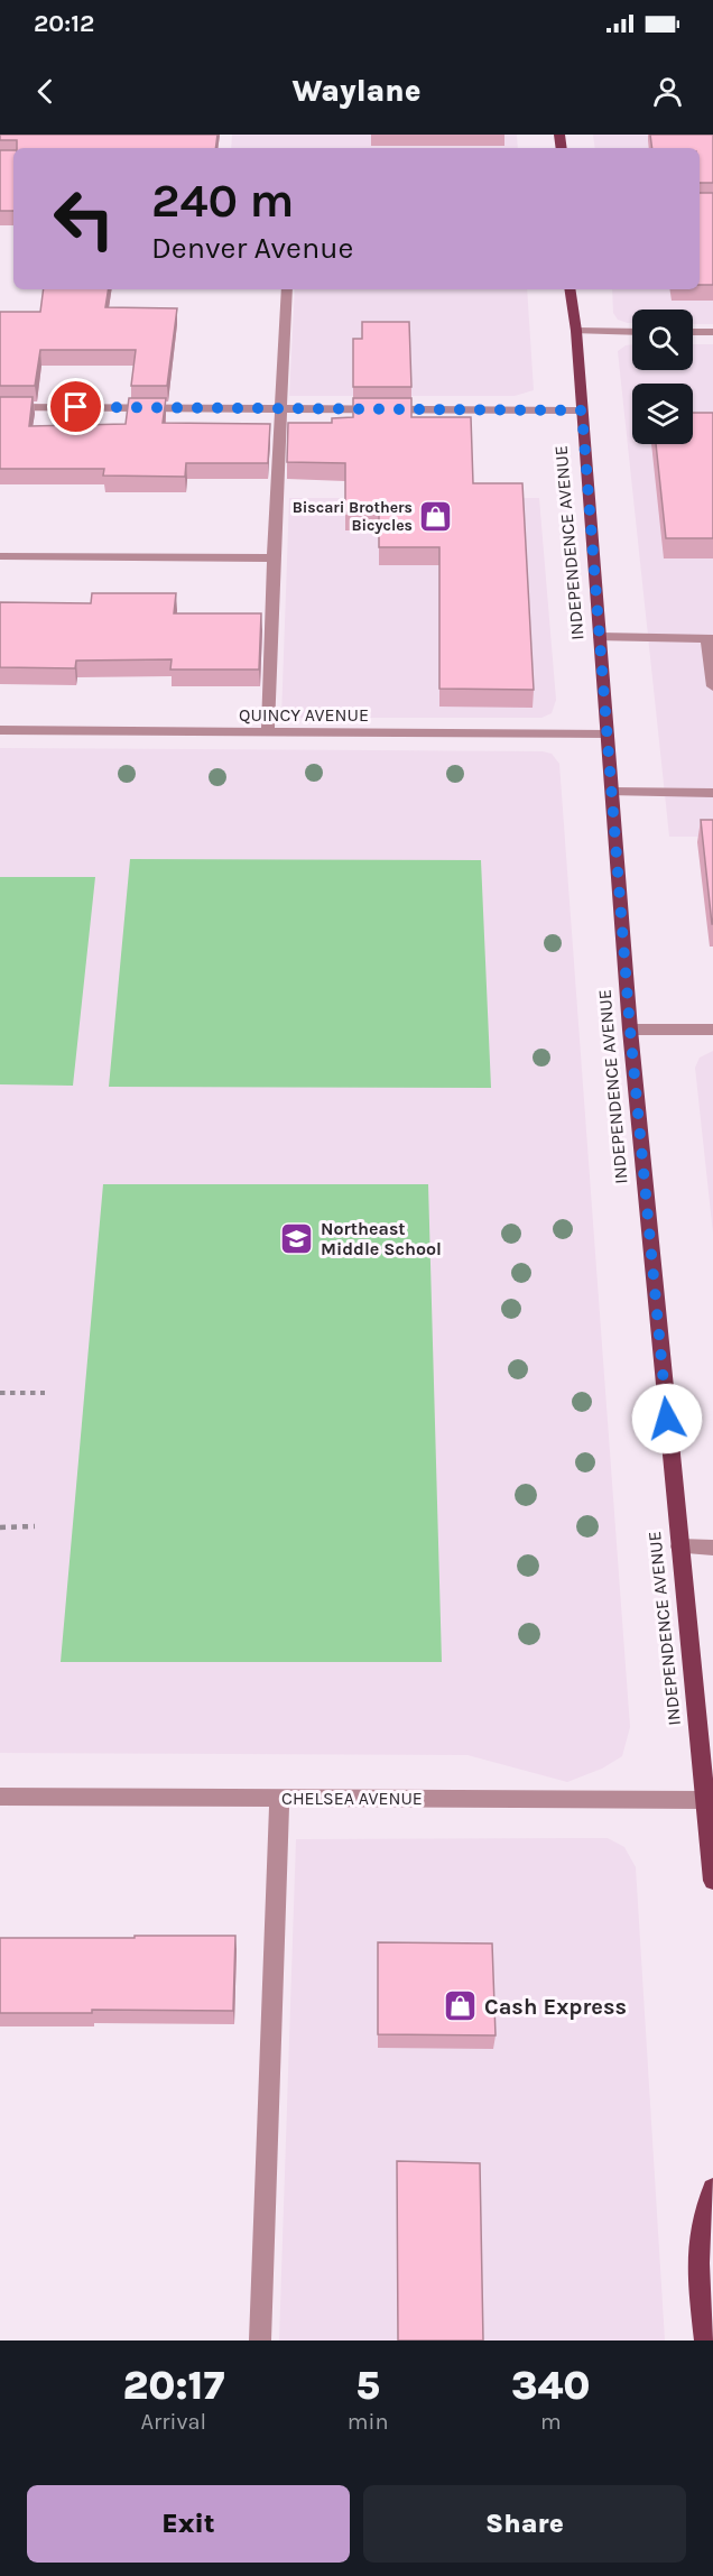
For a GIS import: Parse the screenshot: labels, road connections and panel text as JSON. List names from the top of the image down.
{
  "streets": {
    "main road": ["INDEPENDENCE AVENUE"],
    "street": ["QUINCY AVENUE", "CHELSEA AVENUE"]
  },
  "crossings": [
    ["INDEPENDENCE AVENUE", "QUINCY AVENUE"],
    ["INDEPENDENCE AVENUE", "CHELSEA AVENUE"]
  ],
  "places": {
    "shop": ["Biscari Brothers Bicycles", "Cash Express"],
    "school or university": ["Northeast Middle School"]
  },
  "page": {
    "status": "20:12",
    "header": "Waylane",
    "turn": ["240 m", "Denver Avenue"],
    "eta": [
      "20:17",
      "Arrival",
      "5",
      "min",
      "340",
      "m"
    ],
    "buttons": ["Exit", "Share"]
  }
}
